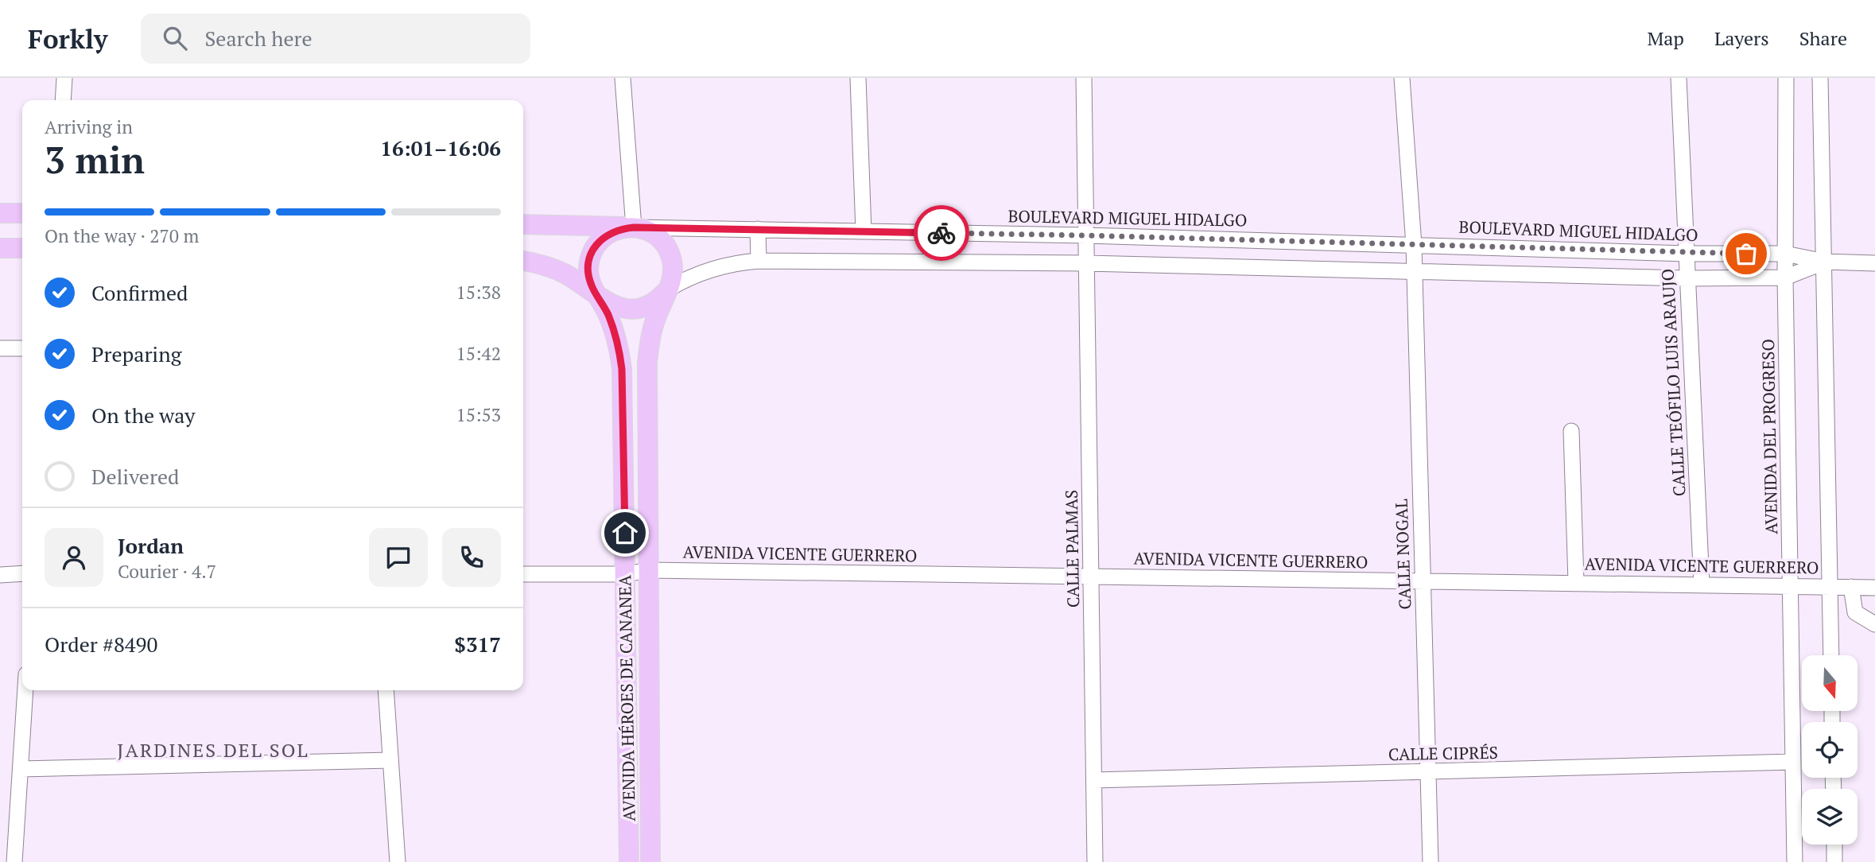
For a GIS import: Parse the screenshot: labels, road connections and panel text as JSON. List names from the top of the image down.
{
  "streets": {
    "main road": ["AVENIDA HÉROES DE CANANEA"],
    "street": [
      "BOULEVARD MIGUEL HIDALGO",
      "CALLE TEÓFILO LUIS ARAUJO",
      "AVENIDA DEL PROGRESO",
      "CALLE PALMAS",
      "AVENIDA VICENTE GUERRERO",
      "CALLE NOGAL",
      "CALLE CIPRÉS"
    ]
  },
  "crossings": [
    ["BOULEVARD MIGUEL HIDALGO", "CALLE TEÓFILO LUIS ARAUJO"],
    ["BOULEVARD MIGUEL HIDALGO", "AVENIDA DEL PROGRESO"],
    ["BOULEVARD MIGUEL HIDALGO", "CALLE PALMAS"],
    ["BOULEVARD MIGUEL HIDALGO", "CALLE NOGAL"],
    ["BOULEVARD MIGUEL HIDALGO", "AVENIDA HÉROES DE CANANEA"],
    ["CALLE TEÓFILO LUIS ARAUJO", "AVENIDA VICENTE GUERRERO"],
    ["AVENIDA DEL PROGRESO", "AVENIDA VICENTE GUERRERO"],
    ["AVENIDA DEL PROGRESO", "CALLE CIPRÉS"],
    ["CALLE PALMAS", "AVENIDA VICENTE GUERRERO"],
    ["CALLE PALMAS", "CALLE CIPRÉS"],
    ["AVENIDA VICENTE GUERRERO", "CALLE NOGAL"],
    ["AVENIDA VICENTE GUERRERO", "AVENIDA HÉROES DE CANANEA"],
    ["CALLE NOGAL", "CALLE CIPRÉS"]
  ],
  "districts": ["JARDINES DEL SOL"],
  "north": "bottom",
  "page": {
    "header": "Forkly",
    "search": "Search here",
    "nav": ["Map", "Layers", "Share"],
    "heading": ["3 min", "Arriving in", "16:01–16:06"],
    "panel": [
      "Jordan",
      "Courier · 4.7",
      "Order #8490",
      "$317"
    ],
    "bar": "On the way · 270 m",
    "list": [
      ["Confirmed", "15:38"],
      ["Preparing", "15:42"],
      ["On the way", "15:53"],
      "Delivered"
    ]
  }
}
